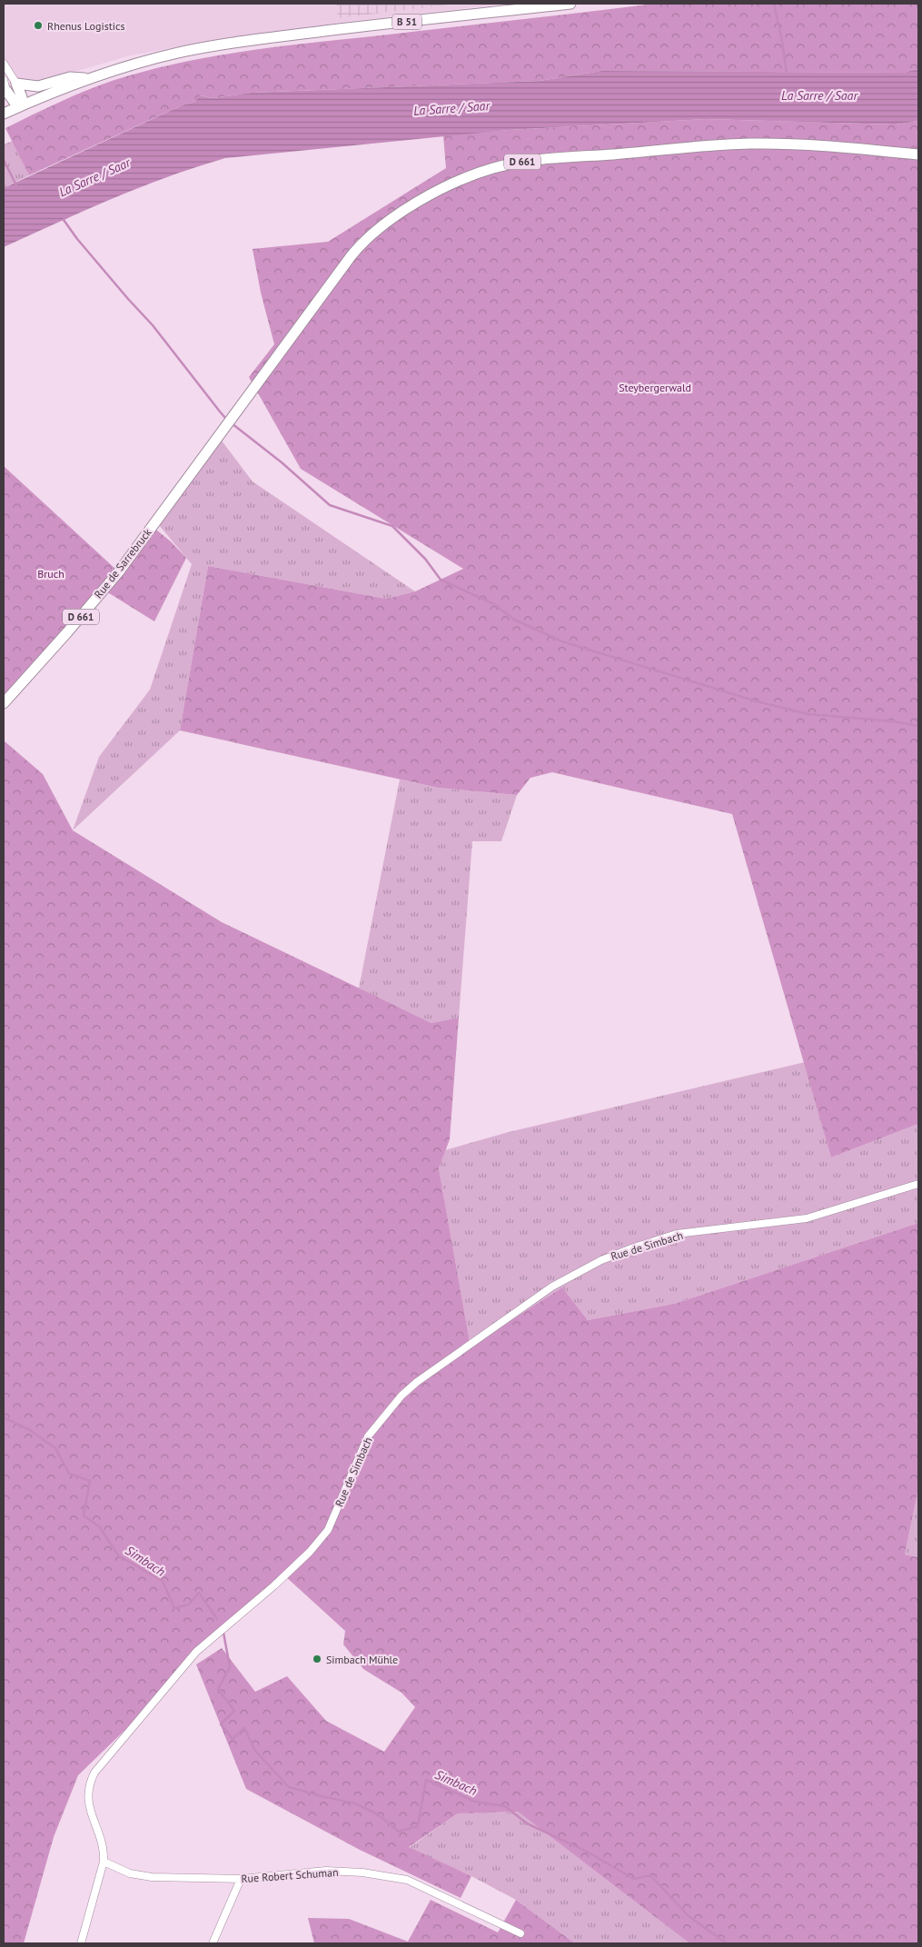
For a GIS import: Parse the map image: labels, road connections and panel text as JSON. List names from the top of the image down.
{
  "streets": {
    "main road": ["B 51", "D 661", "Rue de Sarrebruck"],
    "street": ["Rue de Simbach", "Rue Robert Schuman"]
  },
  "crossings": [
    ["Rue de Simbach", "Rue Robert Schuman"]
  ],
  "water": ["La Sarre / Saar", "Simbach"],
  "parks": ["Steybergerwald", "Bruch"],
  "places": ["Rhenus Logistics", "Simbach Mühle"]
}
